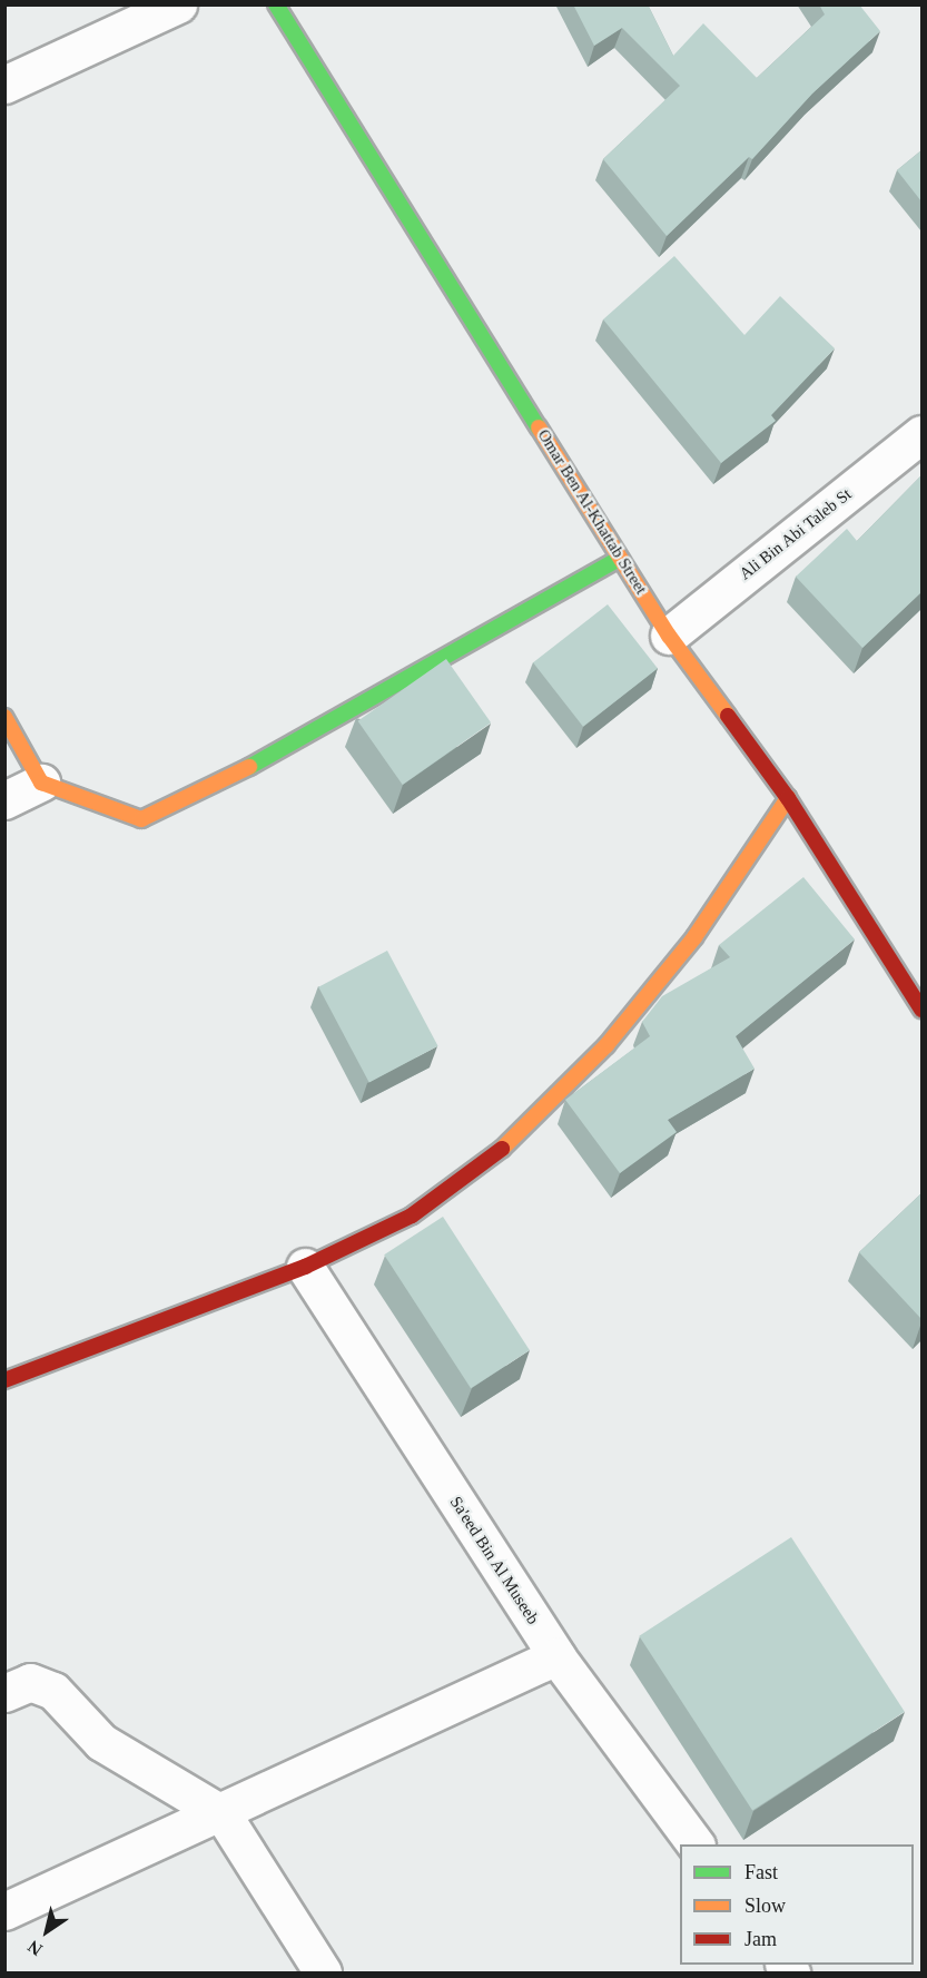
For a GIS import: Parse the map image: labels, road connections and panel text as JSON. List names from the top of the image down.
{
  "streets": {
    "street": ["Omar Ben Al-Khattab Street", "Ali Bin Abi Taleb St", "Sa'eed Bin Al Museeb"]
  },
  "crossings": [
    ["Omar Ben Al-Khattab Street", "Ali Bin Abi Taleb St"]
  ],
  "legend": ["Fast", "Slow", "Jam"],
  "north": "bottom left"
}
